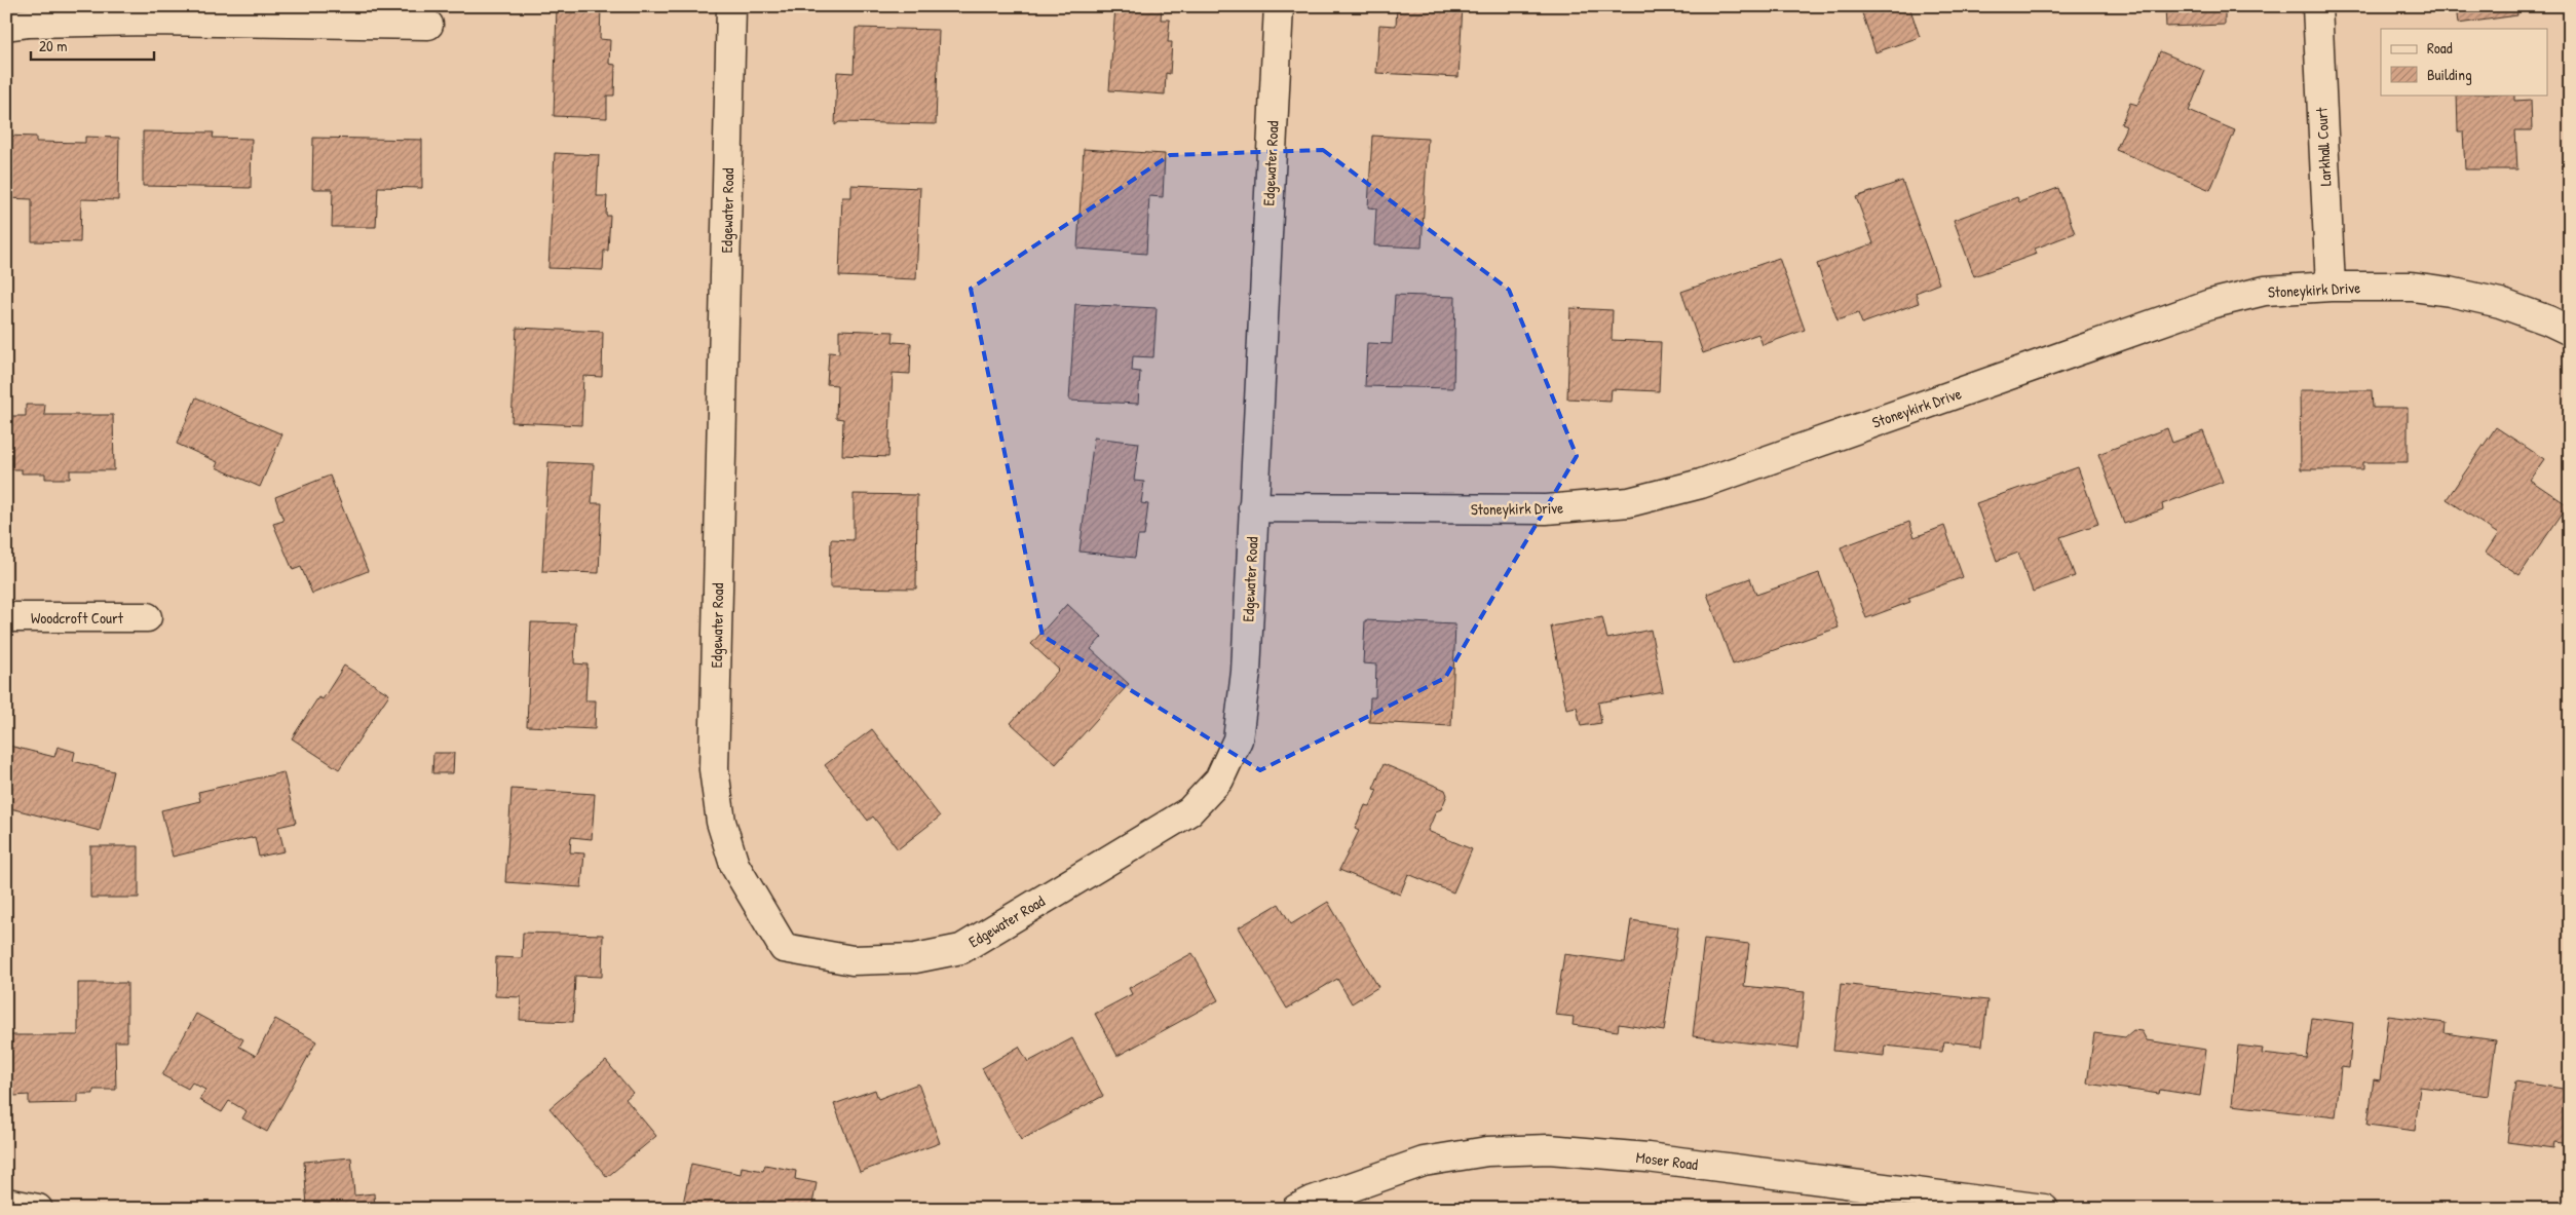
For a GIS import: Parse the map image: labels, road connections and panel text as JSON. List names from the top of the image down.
{
  "streets": {
    "street": [
      "Larkhall Court",
      "Edgewater Road",
      "Stoneykirk Drive",
      "Woodcroft Court",
      "Moser Road"
    ]
  },
  "crossings": [
    ["Larkhall Court", "Stoneykirk Drive"],
    ["Edgewater Road", "Stoneykirk Drive"]
  ],
  "legend": ["Road", "Building"],
  "scale_bar": "20 m"
}
